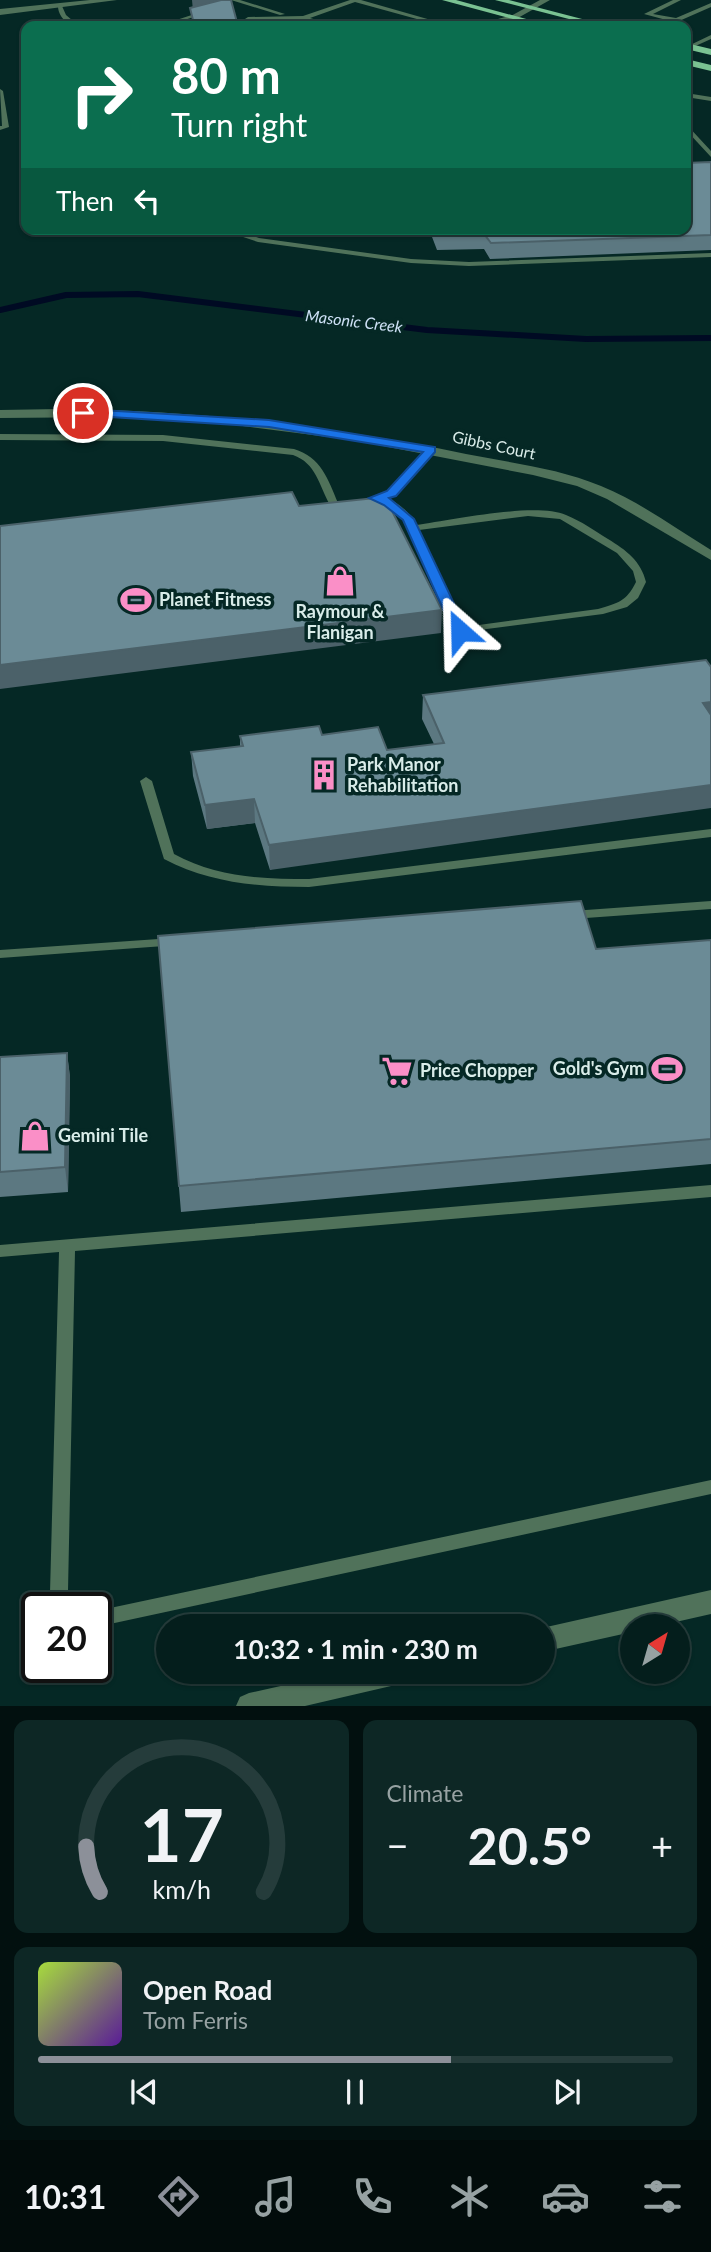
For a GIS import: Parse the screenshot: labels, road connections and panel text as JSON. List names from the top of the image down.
{
  "streets": {
    "street": ["Gibbs Court"]
  },
  "water": ["Masonic Creek"],
  "places": {
    "shop": ["Raymour & Flanigan", "Gemini Tile"],
    "sports": ["Planet Fitness", "Gold's Gym"],
    "building": ["Park Manor Rehabilitation"],
    "supermarket": ["Price Chopper"]
  },
  "north": "top right",
  "page": {
    "turn": ["80 m", "Turn right"],
    "then": "Then",
    "limit": "20",
    "trip": "10:32 · 1 min · 230 m",
    "tile": "Climate",
    "heat": ["−", "20.5°", "+"],
    "song": ["Open Road", "Tom Ferris"],
    "tabs": "10:31",
    "gauge": ["17", "km/h"]
  }
}
